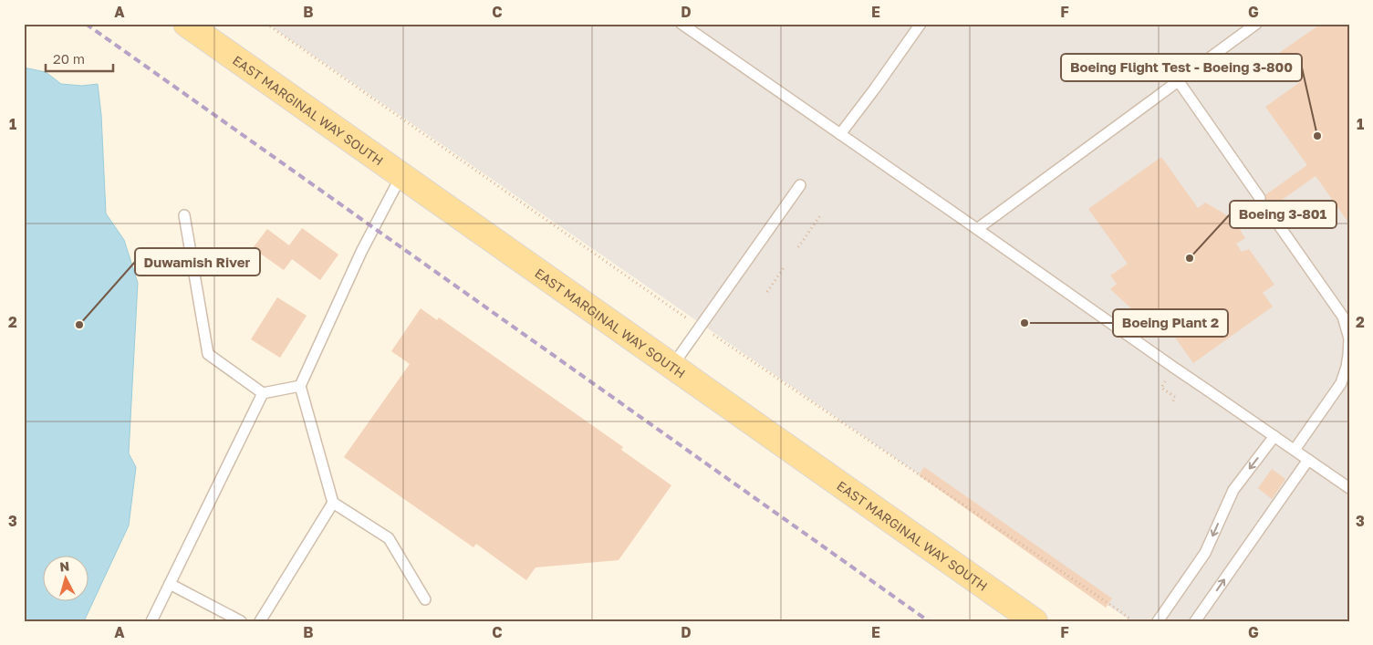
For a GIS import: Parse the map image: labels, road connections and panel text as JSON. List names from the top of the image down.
{
  "streets": {
    "main road": ["EAST MARGINAL WAY SOUTH"]
  },
  "places": [
    "Boeing Flight Test - Boeing 3-800",
    "Boeing 3-801",
    "Boeing Plant 2",
    "Duwamish River"
  ],
  "scale_bar": "20 m",
  "north": "top",
  "grid": {
    "columns": [
      "A",
      "B",
      "C",
      "D",
      "E",
      "F",
      "G"
    ],
    "rows": ["1", "2", "3"]
  }
}
